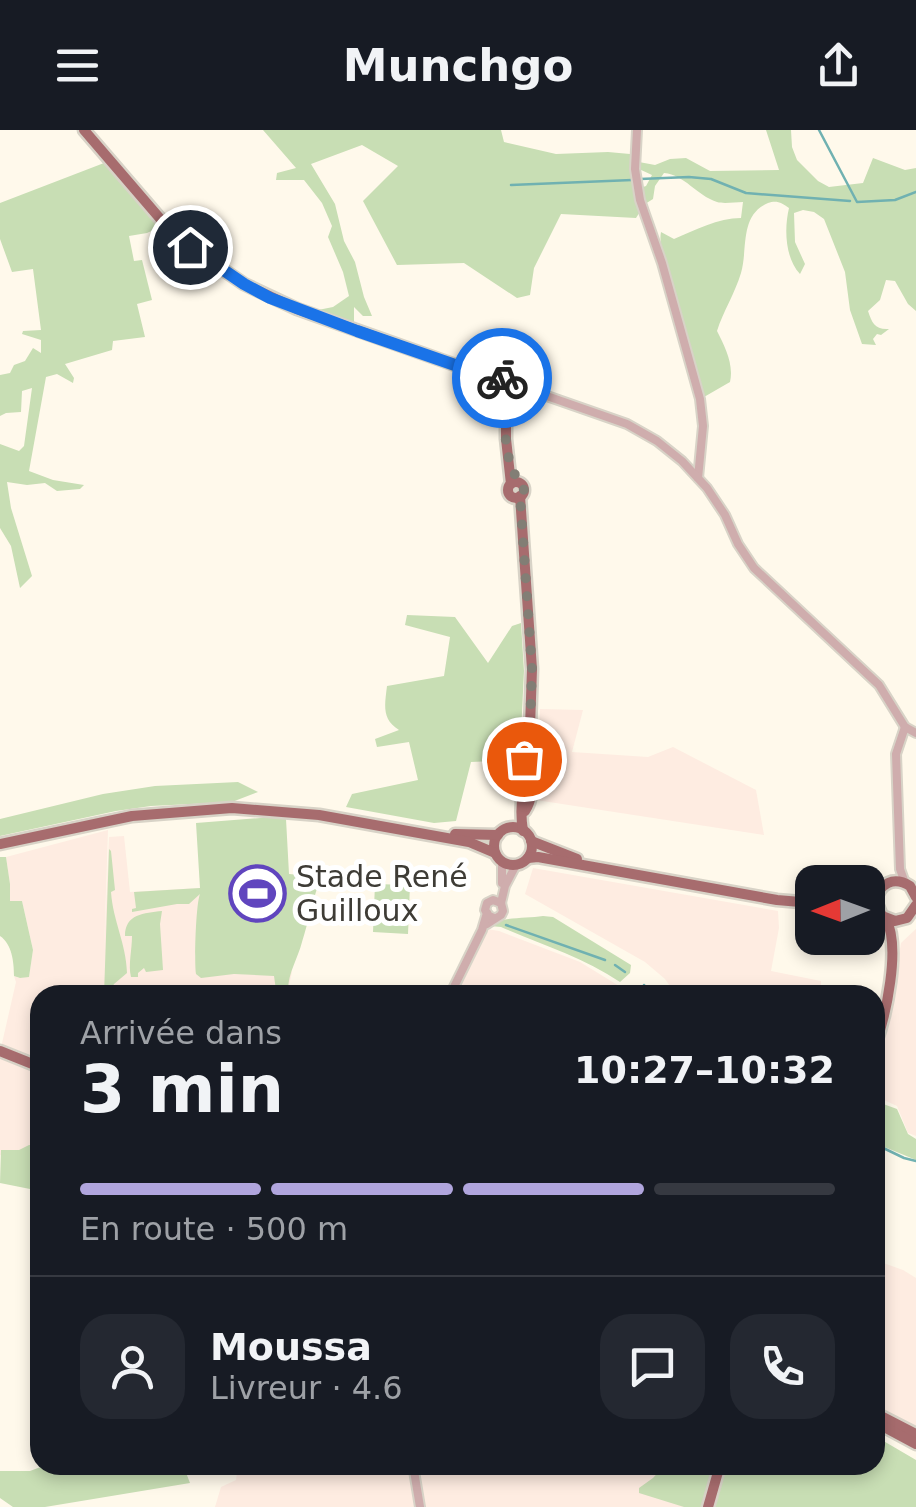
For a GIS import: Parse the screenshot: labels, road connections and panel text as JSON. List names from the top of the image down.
{
  "places": {
    "sports": ["Stade René Guilloux"]
  },
  "north": "left",
  "page": {
    "header": "Munchgo",
    "heading": ["3 min", "Arrivée dans", "10:27–10:32"],
    "panel": ["Moussa", "Livreur · 4.6"],
    "bar": "En route · 500 m"
  }
}
